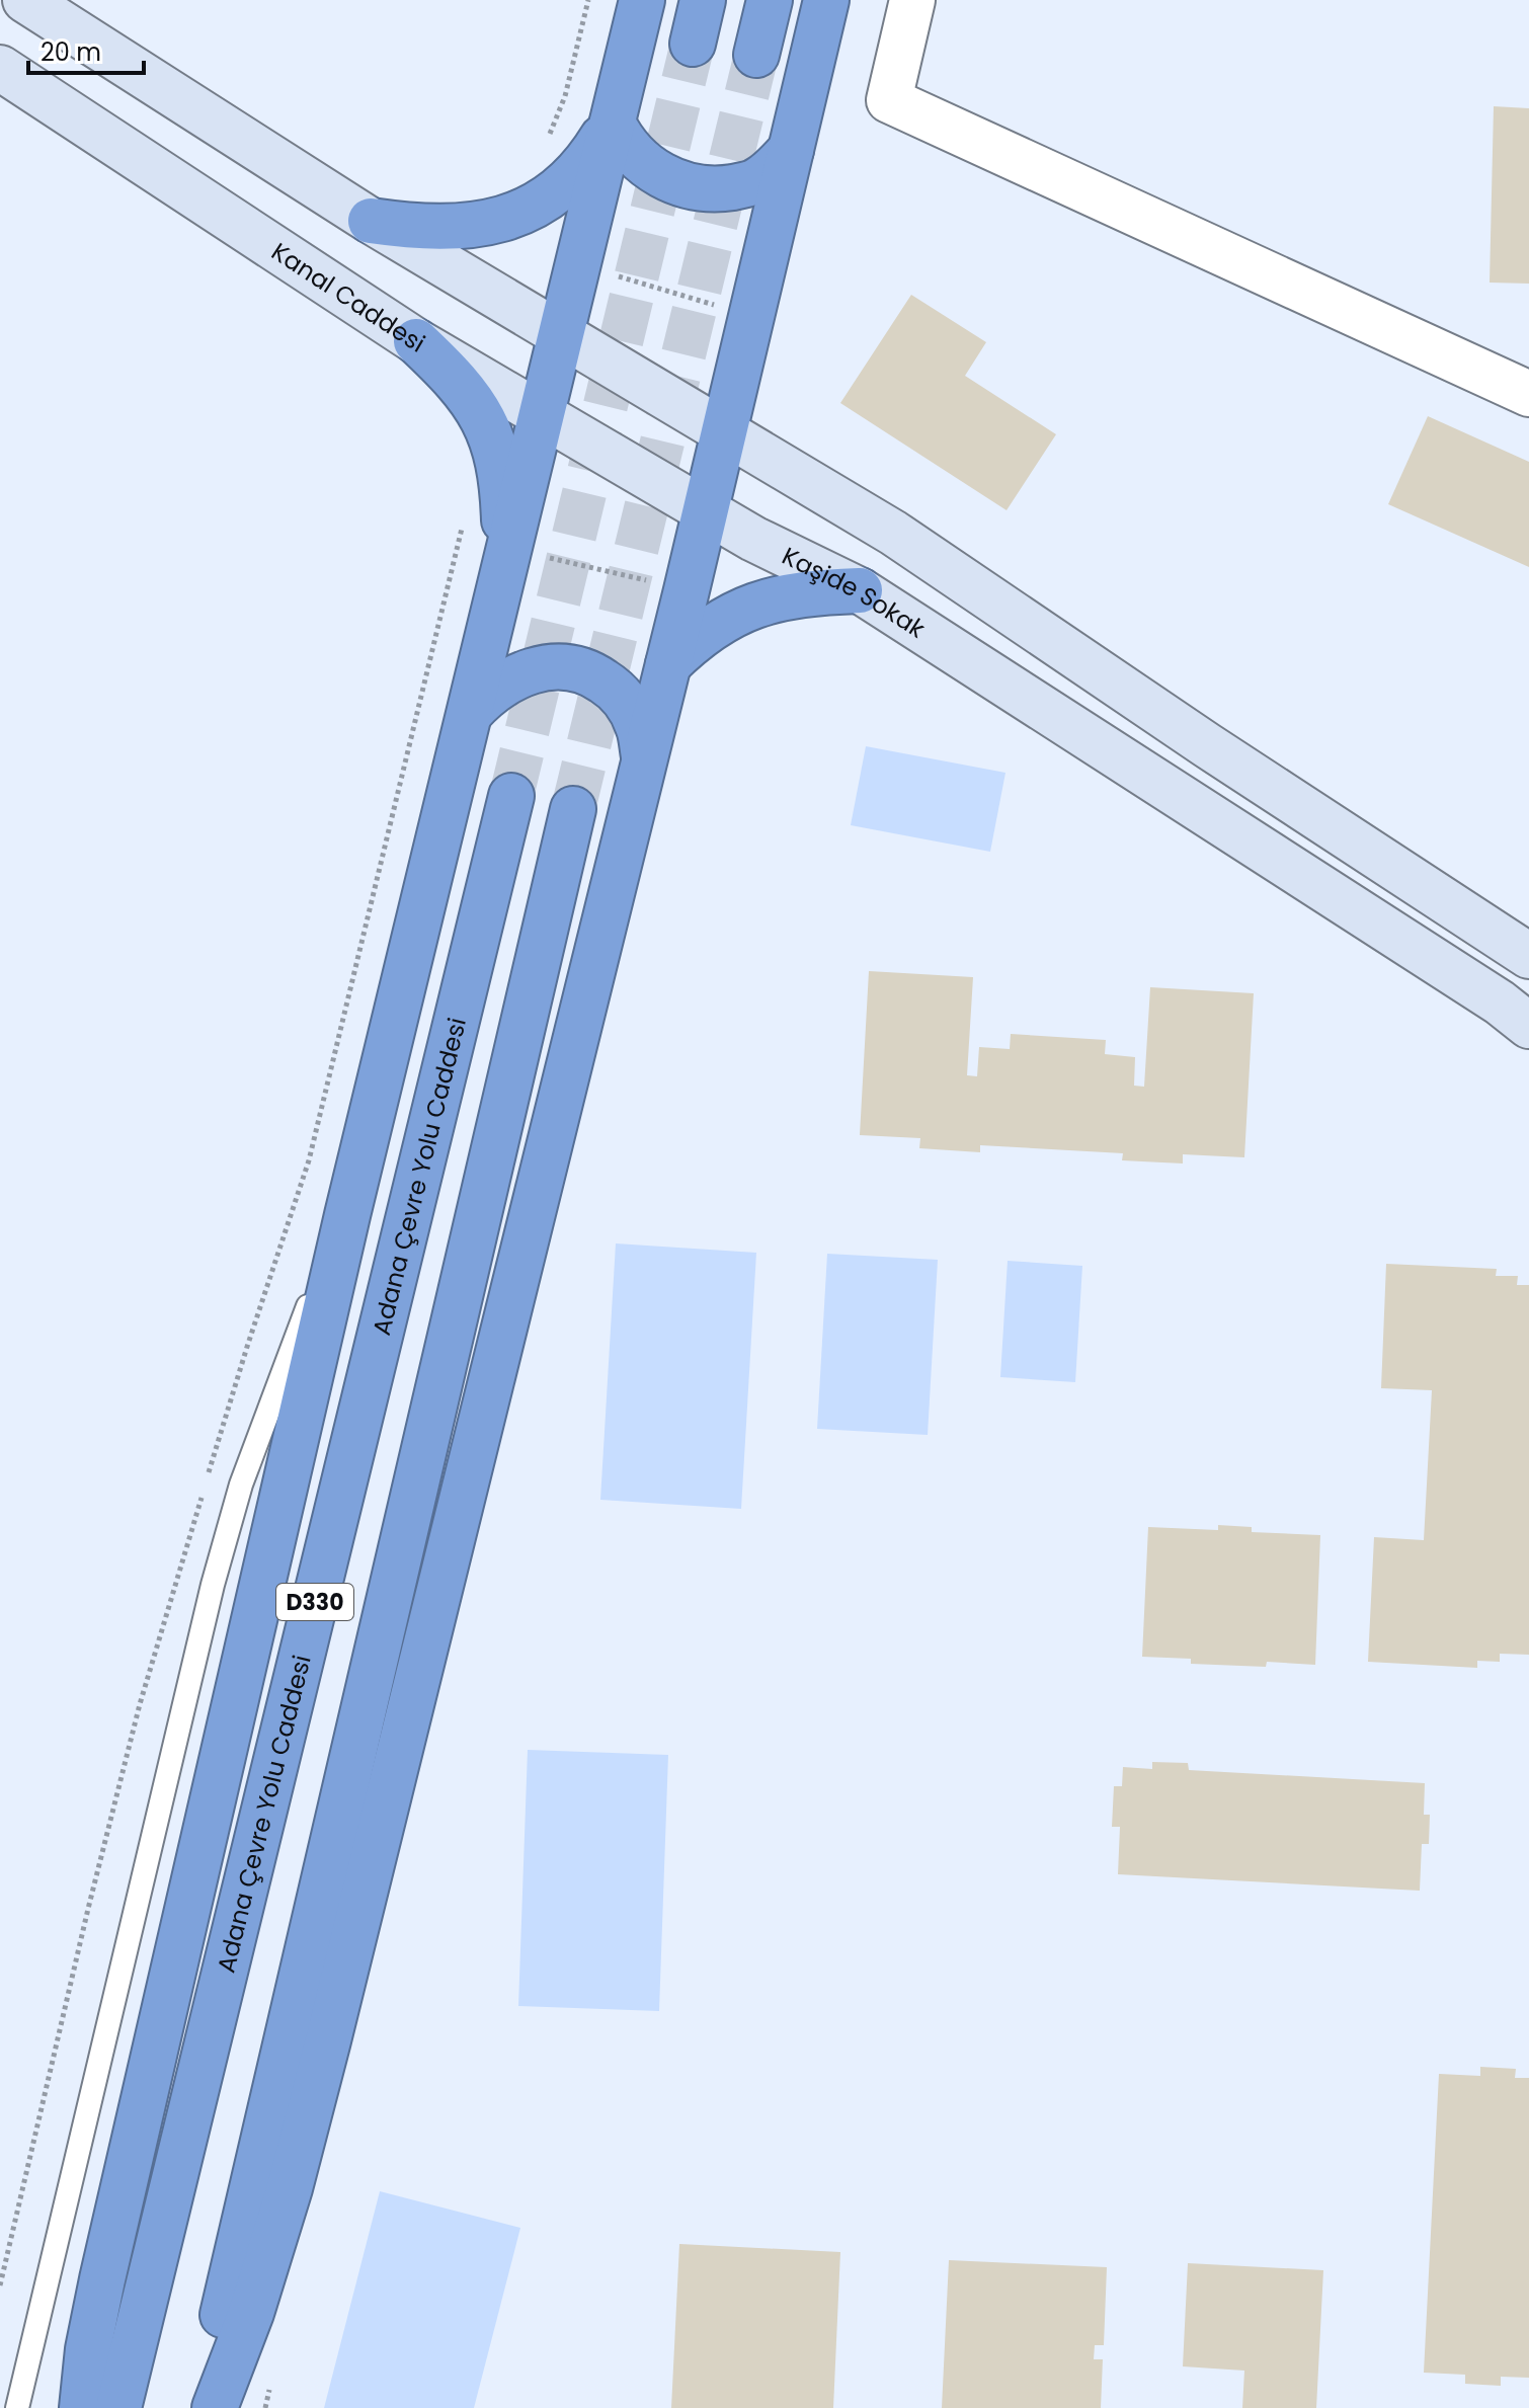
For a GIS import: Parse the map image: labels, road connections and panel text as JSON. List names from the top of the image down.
{
  "streets": {
    "highway": ["Adana Çevre Yolu Caddesi", "D330"],
    "street": ["Kanal Caddesi", "Kaşide Sokak"]
  },
  "crossings": [
    ["Kanal Caddesi", "Kaşide Sokak"]
  ],
  "scale_bar": "20 m"
}
